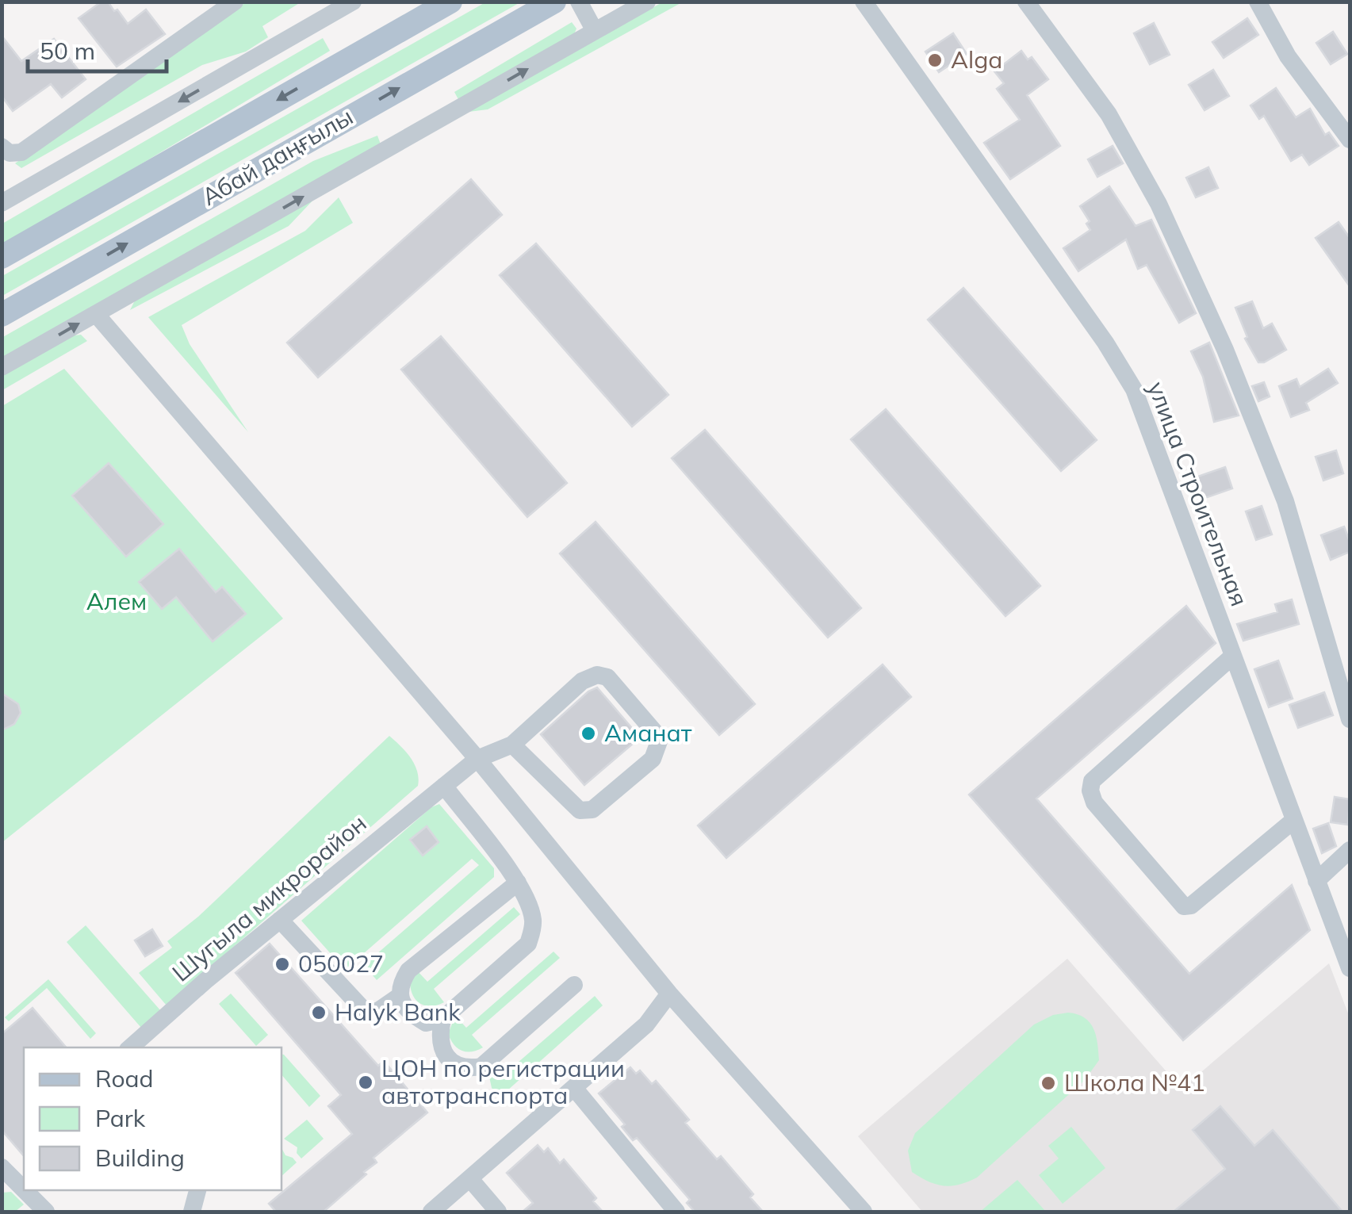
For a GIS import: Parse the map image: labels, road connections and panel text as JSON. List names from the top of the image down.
{
  "streets": {
    "main road": ["Абай даңғылы"],
    "street": ["улица Строительная", "Шугыла микрорайон"]
  },
  "parks": ["Алем"],
  "places": [
    "Alga",
    "Аманат",
    "050027",
    "Halyk Bank",
    "ЦОН по регистрации автотранспорта",
    "Школа №41"
  ],
  "legend": ["Road", "Park", "Building"],
  "scale_bar": "50 m"
}
